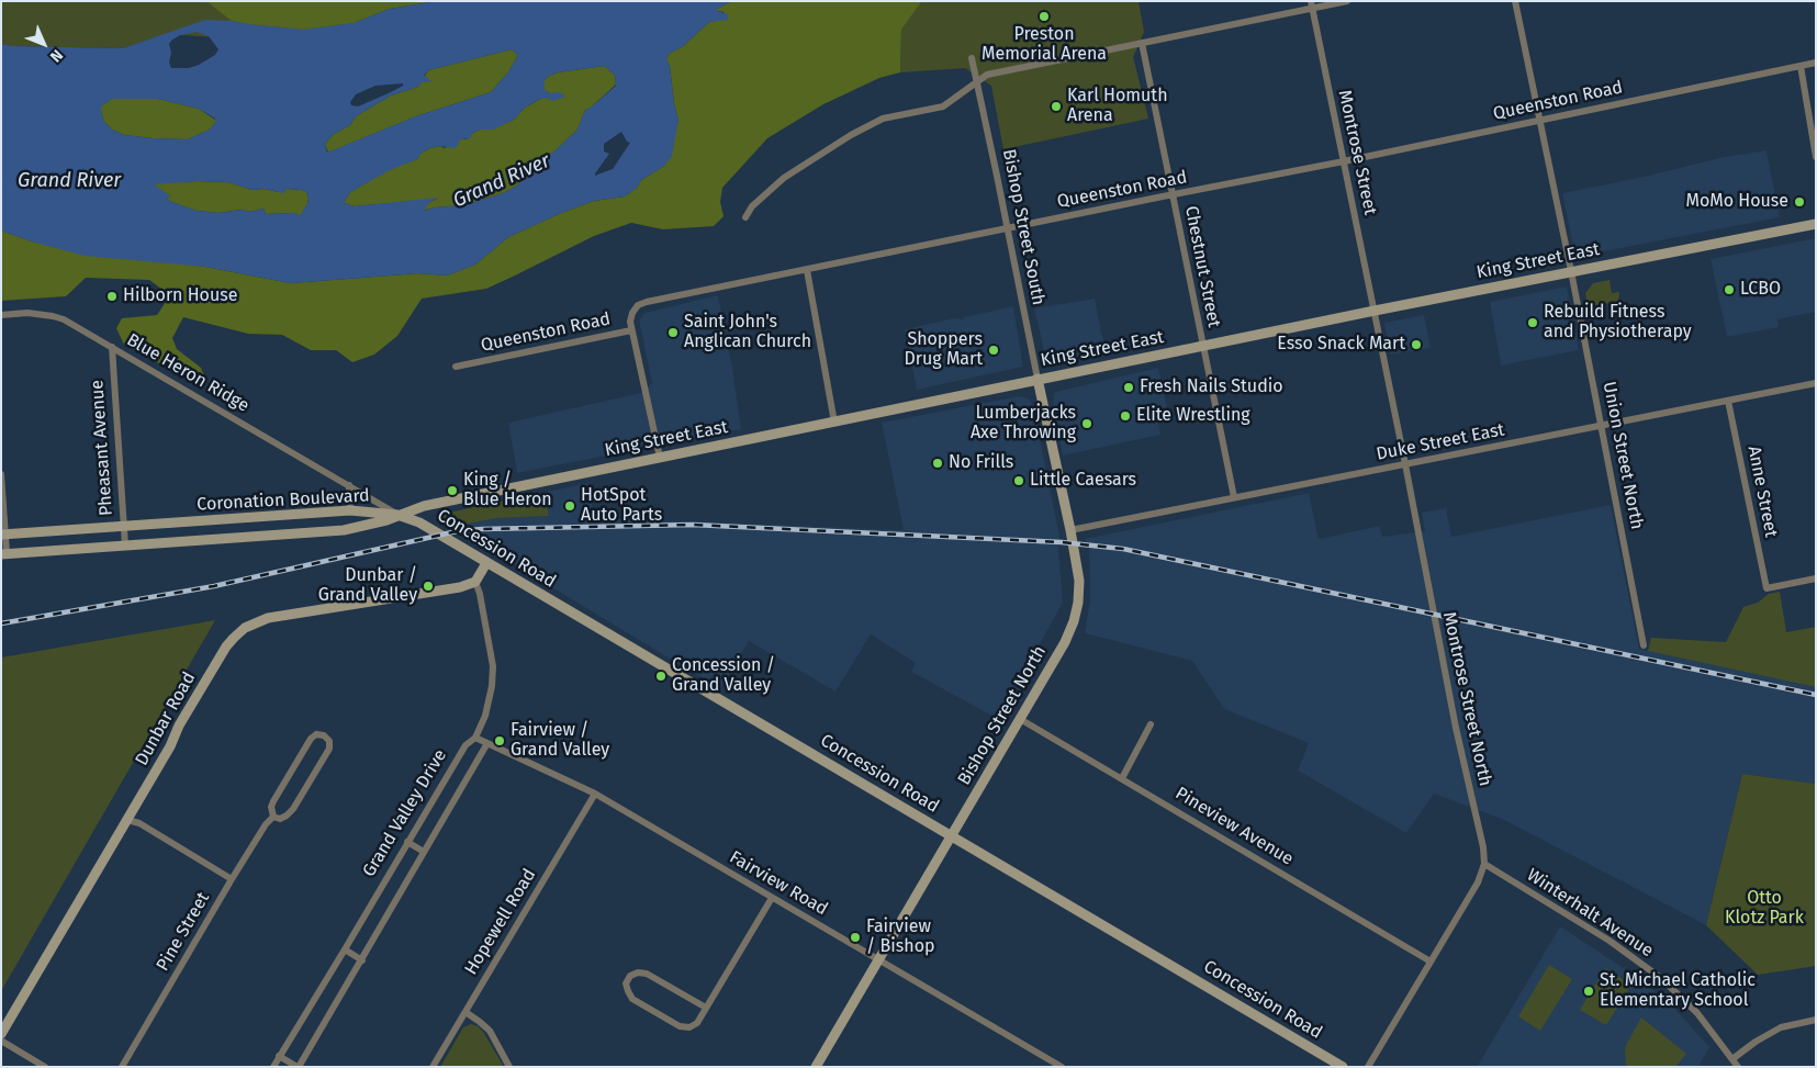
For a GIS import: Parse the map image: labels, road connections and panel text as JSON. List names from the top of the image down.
{
  "streets": {
    "main road": [
      "King Street East",
      "Coronation Boulevard",
      "Concession Road",
      "Bishop Street North",
      "Dunbar Road"
    ],
    "street": [
      "Queenston Road",
      "Montrose Street",
      "Bishop Street South",
      "Chestnut Street",
      "Blue Heron Ridge",
      "Duke Street East",
      "Pheasant Avenue",
      "Union Street North",
      "Anne Street",
      "Montrose Street North",
      "Grand Valley Drive",
      "Pineview Avenue",
      "Fairview Road",
      "Winterhalt Avenue",
      "Hopewell Road",
      "Pine Street"
    ]
  },
  "crossings": [
    ["Queenston Road", "Montrose Street"],
    ["Queenston Road", "Bishop Street South"],
    ["Queenston Road", "Chestnut Street"],
    ["Queenston Road", "Union Street North"],
    ["Montrose Street", "King Street East"],
    ["Montrose Street", "Montrose Street North"],
    ["Bishop Street South", "King Street East"],
    ["Bishop Street South", "Bishop Street North"],
    ["King Street East", "Chestnut Street"],
    ["King Street East", "Blue Heron Ridge"],
    ["King Street East", "Union Street North"],
    ["King Street East", "Coronation Boulevard"],
    ["King Street East", "Concession Road"],
    ["King Street East", "Montrose Street North"],
    ["King Street East", "Bishop Street North"],
    ["Chestnut Street", "Duke Street East"],
    ["Blue Heron Ridge", "Pheasant Avenue"],
    ["Blue Heron Ridge", "Coronation Boulevard"],
    ["Blue Heron Ridge", "Concession Road"],
    ["Duke Street East", "Union Street North"],
    ["Duke Street East", "Anne Street"],
    ["Duke Street East", "Montrose Street North"],
    ["Duke Street East", "Bishop Street North"],
    ["Pheasant Avenue", "Coronation Boulevard"],
    ["Coronation Boulevard", "Concession Road"],
    ["Concession Road", "Bishop Street North"],
    ["Montrose Street North", "Pineview Avenue"],
    ["Montrose Street North", "Winterhalt Avenue"],
    ["Bishop Street North", "Pineview Avenue"],
    ["Bishop Street North", "Fairview Road"],
    ["Dunbar Road", "Grand Valley Drive"],
    ["Grand Valley Drive", "Fairview Road"],
    ["Fairview Road", "Hopewell Road"]
  ],
  "water": ["Grand River"],
  "parks": ["Otto Klotz Park"],
  "places": [
    "Preston Memorial Arena",
    "Karl Homuth Arena",
    "MoMo House",
    "LCBO",
    "Hilborn House",
    "Rebuild Fitness and Physiotherapy",
    "Saint John's Anglican Church",
    "Esso Snack Mart",
    "Shoppers Drug Mart",
    "Fresh Nails Studio",
    "Elite Wrestling",
    "Lumberjacks Axe Throwing",
    "No Frills",
    "Little Caesars",
    "King / Blue Heron",
    "HotSpot Auto Parts",
    "Dunbar / Grand Valley",
    "Concession / Grand Valley",
    "Fairview / Grand Valley",
    "Fairview / Bishop",
    "St. Michael Catholic Elementary School"
  ],
  "north": "bottom right"
}
